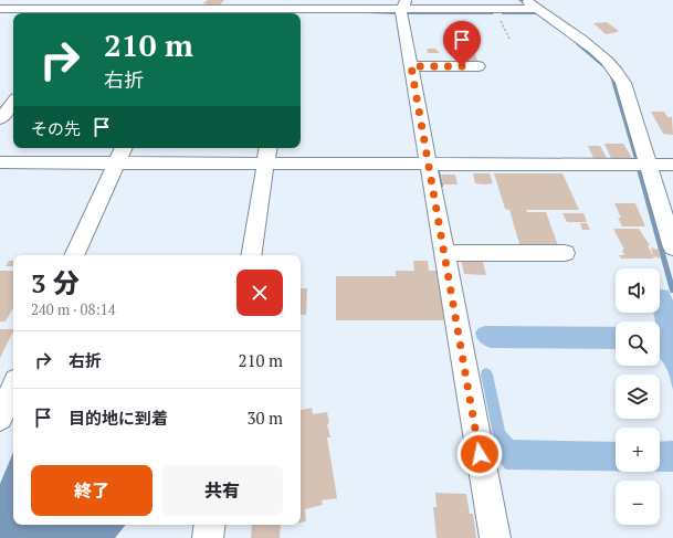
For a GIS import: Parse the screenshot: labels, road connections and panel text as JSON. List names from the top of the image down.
{
  "page": {
    "turn": ["210 m", "右折"],
    "then": "その先",
    "heading": ["3 分", "240 m · 08:14"],
    "map_buttons": ["+", "−"],
    "list": [
      {
        "name": "右折",
        "value": "210 m"
      },
      {
        "name": "目的地に到着",
        "value": "30 m"
      }
    ],
    "buttons": ["終了", "共有"]
  }
}
